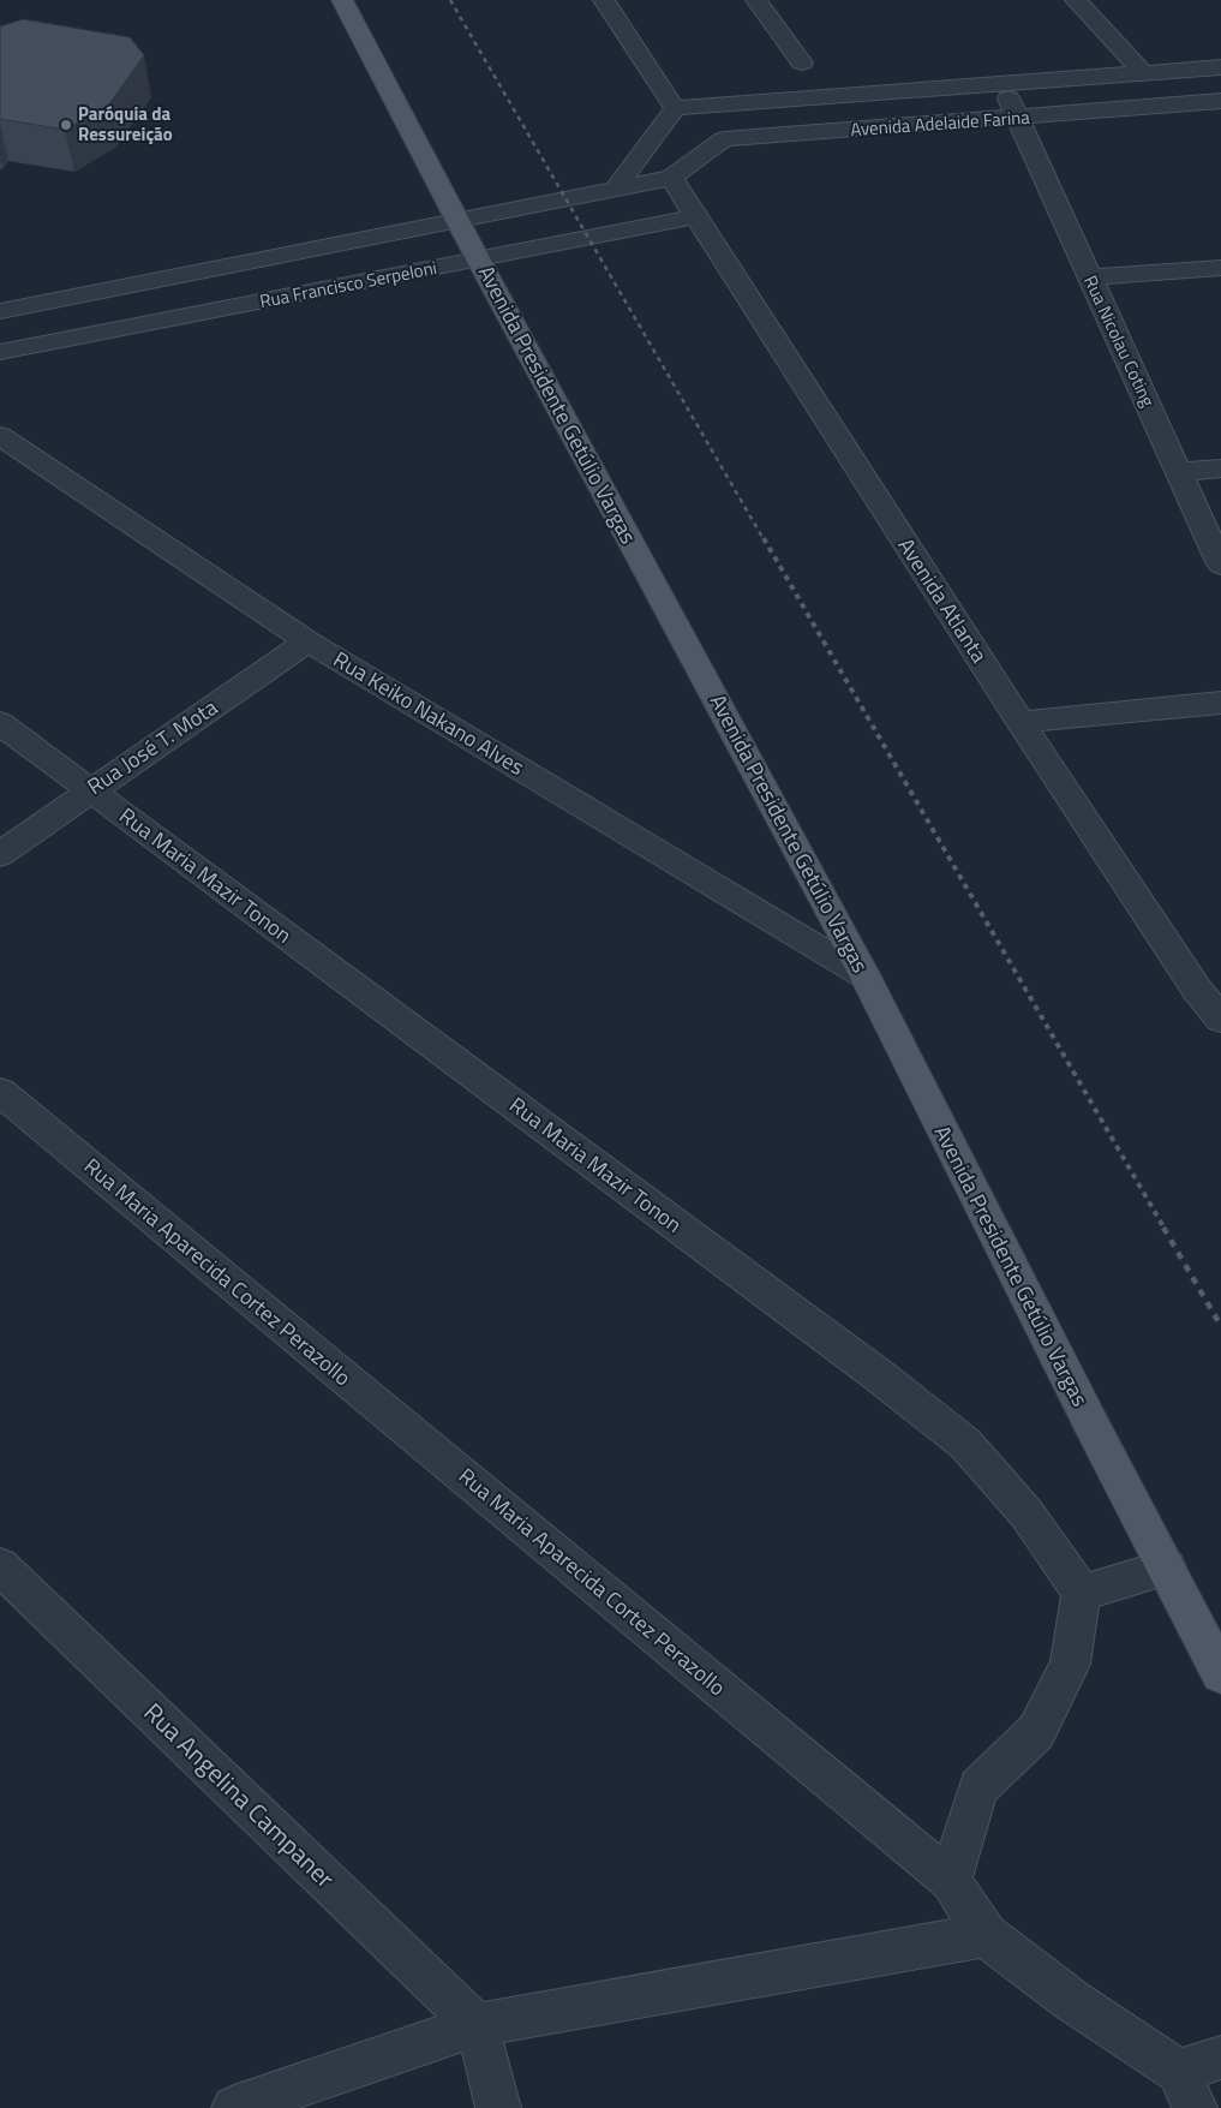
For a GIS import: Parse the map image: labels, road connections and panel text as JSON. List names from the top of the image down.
{
  "streets": {
    "main road": ["Avenida Presidente Getúlio Vargas"],
    "street": [
      "Avenida Adelaide Farina",
      "Rua Francisco Serpeloni",
      "Rua Nicolau Coting",
      "Avenida Atlanta",
      "Rua Keiko Nakano Alves",
      "Rua José T. Mota",
      "Rua Maria Mazir Tonon",
      "Rua Maria Aparecida Cortez Perazollo",
      "Rua Angelina Campaner"
    ]
  },
  "crossings": [
    ["Avenida Adelaide Farina", "Rua Francisco Serpeloni"],
    ["Avenida Adelaide Farina", "Rua Nicolau Coting"],
    ["Avenida Adelaide Farina", "Avenida Atlanta"],
    ["Rua Francisco Serpeloni", "Avenida Presidente Getúlio Vargas"],
    ["Rua Francisco Serpeloni", "Avenida Atlanta"],
    ["Avenida Presidente Getúlio Vargas", "Rua Keiko Nakano Alves"],
    ["Rua Keiko Nakano Alves", "Rua José T. Mota"],
    ["Rua José T. Mota", "Rua Maria Mazir Tonon"]
  ],
  "places": ["Paróquia da Ressureição"]
}
